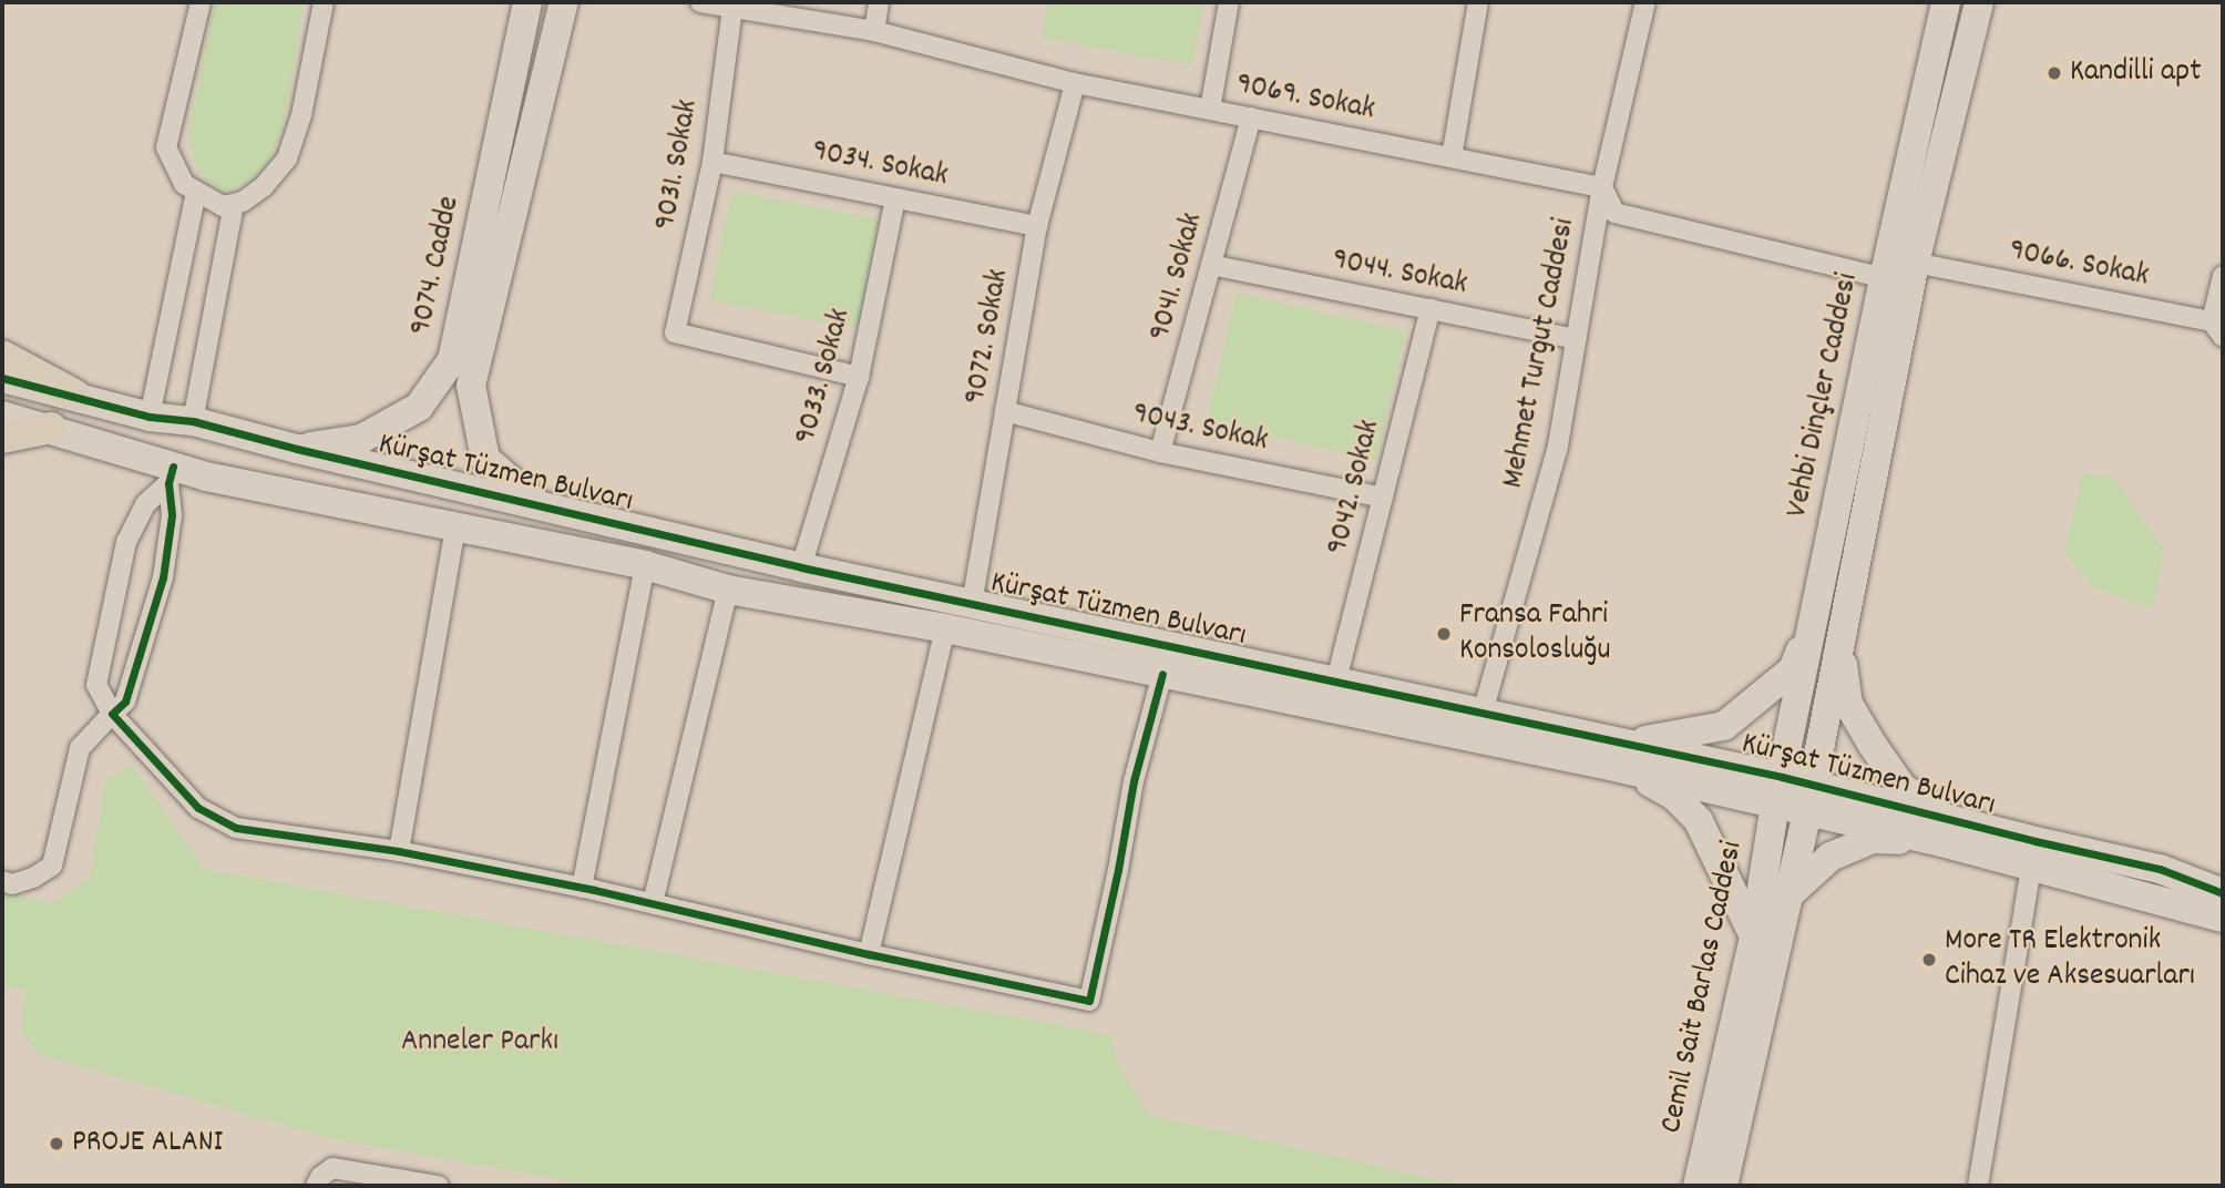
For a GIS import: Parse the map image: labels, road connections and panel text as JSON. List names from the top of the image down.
{
  "streets": {
    "street": [
      "9069. Sokak",
      "9031. Sokak",
      "9034. Sokak",
      "9066. Sokak",
      "9074. Cadde",
      "9044. Sokak",
      "9041. Sokak",
      "9072. Sokak",
      "Mehmet Turgut Caddesi",
      "9033. Sokak",
      "Vehbi Dinçler Caddesi",
      "9043. Sokak",
      "Kürşat Tüzmen Bulvarı",
      "9042. Sokak",
      "Cemil Sait Barlas Caddesi"
    ]
  },
  "crossings": [
    ["9069. Sokak", "9031. Sokak"],
    ["9069. Sokak", "9041. Sokak"],
    ["9069. Sokak", "9072. Sokak"],
    ["9069. Sokak", "Mehmet Turgut Caddesi"],
    ["9031. Sokak", "9034. Sokak"],
    ["9031. Sokak", "9033. Sokak"],
    ["9034. Sokak", "9072. Sokak"],
    ["9034. Sokak", "9033. Sokak"],
    ["9066. Sokak", "Cemil Sait Barlas Caddesi"],
    ["9074. Cadde", "Kürşat Tüzmen Bulvarı"],
    ["9044. Sokak", "9041. Sokak"],
    ["9044. Sokak", "Mehmet Turgut Caddesi"],
    ["9044. Sokak", "9042. Sokak"],
    ["9041. Sokak", "9043. Sokak"],
    ["9072. Sokak", "9043. Sokak"],
    ["9072. Sokak", "Kürşat Tüzmen Bulvarı"],
    ["Mehmet Turgut Caddesi", "Kürşat Tüzmen Bulvarı"],
    ["9033. Sokak", "Kürşat Tüzmen Bulvarı"],
    ["Vehbi Dinçler Caddesi", "Kürşat Tüzmen Bulvarı"],
    ["Vehbi Dinçler Caddesi", "Cemil Sait Barlas Caddesi"],
    ["9043. Sokak", "9042. Sokak"],
    ["Kürşat Tüzmen Bulvarı", "9042. Sokak"],
    ["Kürşat Tüzmen Bulvarı", "Cemil Sait Barlas Caddesi"]
  ],
  "parks": ["Anneler Parkı"],
  "places": [
    "Kandilli apt",
    "Fransa Fahri Konsolosluğu",
    "More TR Elektronik Cihaz ve Aksesuarları",
    "PROJE ALANI"
  ]
}
